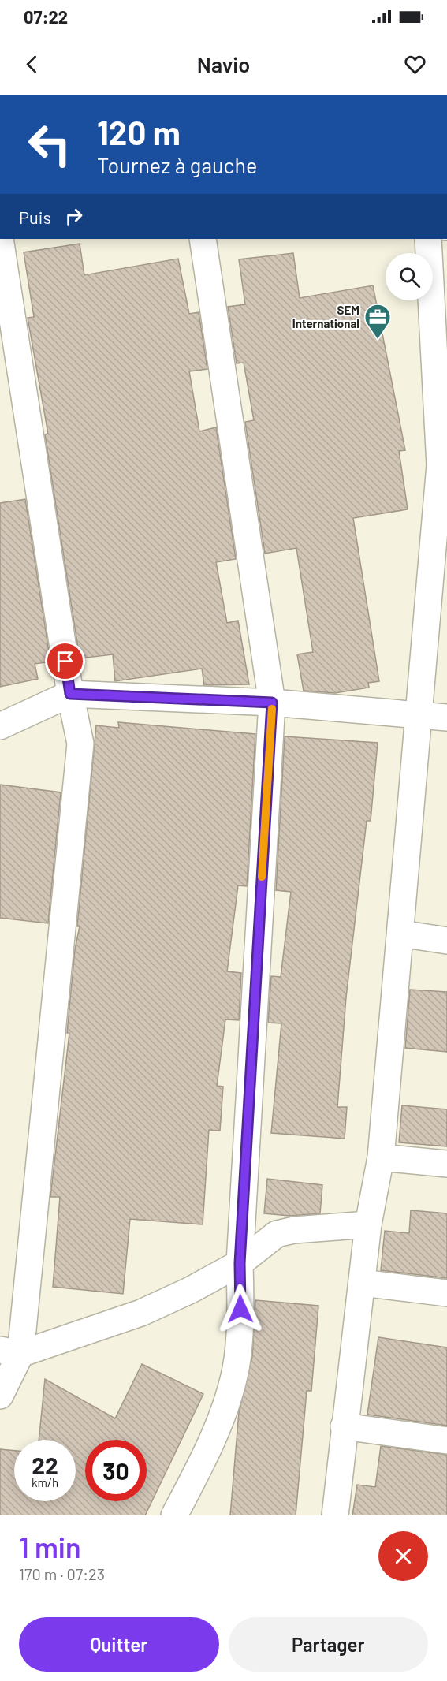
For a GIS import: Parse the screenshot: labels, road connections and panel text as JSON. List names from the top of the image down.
{
  "places": {
    "office": ["SEM International"]
  },
  "page": {
    "status": "07:22",
    "header": "Navio",
    "turn": ["120 m", "Tournez à gauche"],
    "then": "Puis",
    "speed": "22 km/h",
    "limit": "30",
    "heading": ["1 min", "170 m · 07:23"],
    "buttons": ["Quitter", "Partager"]
  }
}
